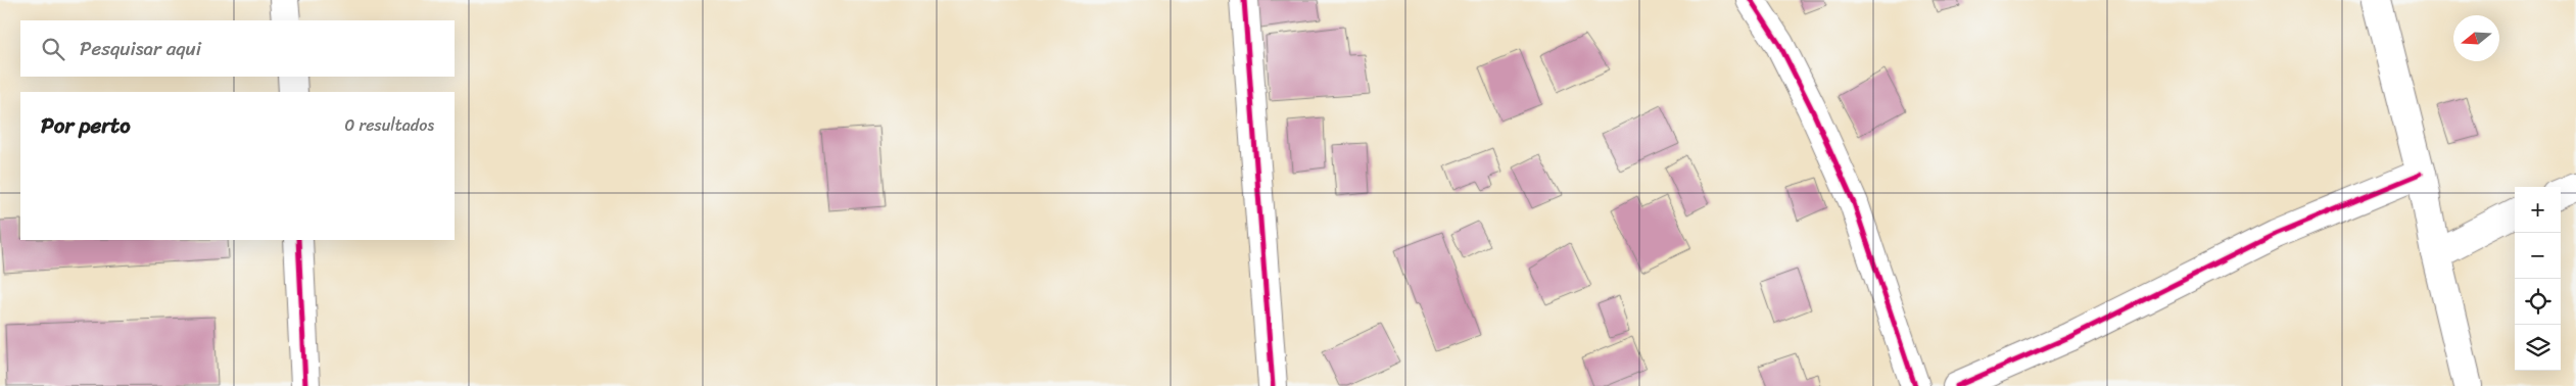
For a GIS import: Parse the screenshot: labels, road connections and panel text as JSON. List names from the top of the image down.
{
  "north": "left",
  "page": {
    "search": "Pesquisar aqui",
    "heading": ["Por perto", "0 resultados"],
    "map_buttons": ["+", "−"]
  }
}
